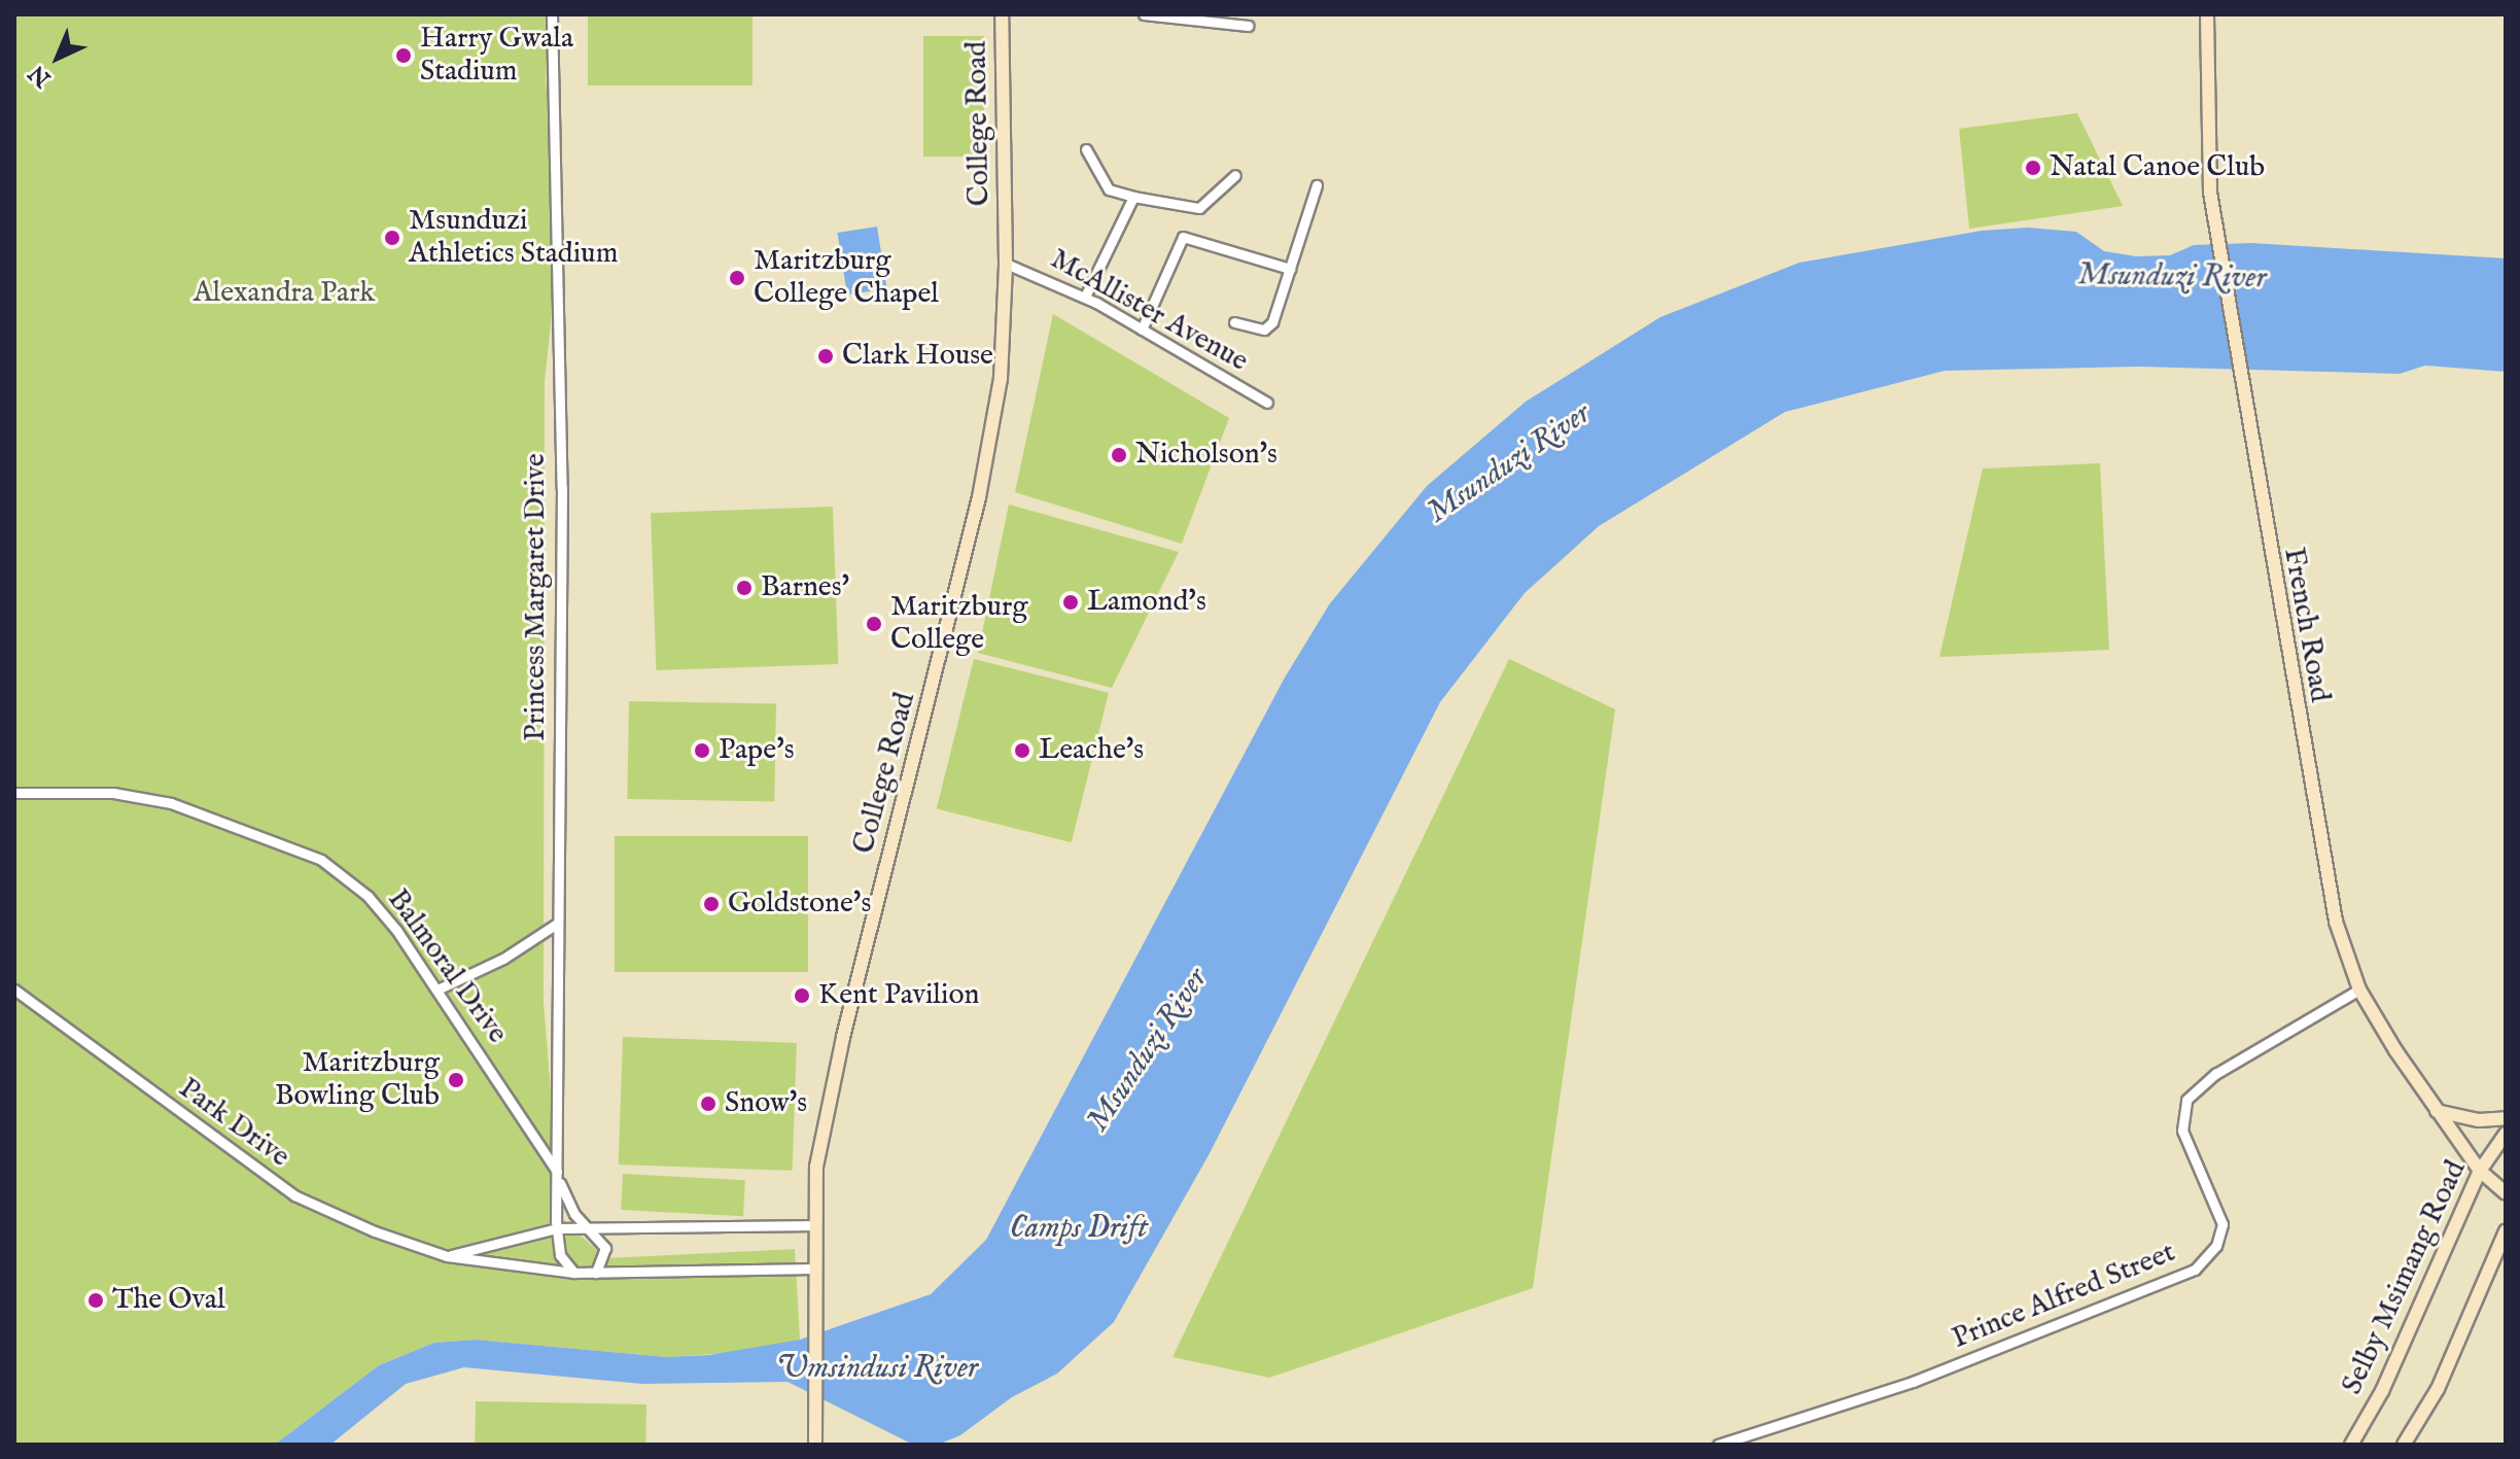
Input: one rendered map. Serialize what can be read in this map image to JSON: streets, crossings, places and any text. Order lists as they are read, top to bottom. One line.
{"streets":{"street":["College Road","McAllister Avenue","Princess Margaret Drive","French Road","Balmoral Drive","Park Drive","Selby Msimang Road","Prince Alfred Street"]},"crossings":[["College Road","McAllister Avenue"],["College Road","Park Drive"],["Princess Margaret Drive","Balmoral Drive"],["Princess Margaret Drive","Park Drive"],["French Road","Selby Msimang Road"],["French Road","Prince Alfred Street"]],"water":["Msunduzi River","Camps Drift","Umsindusi River"],"parks":["Alexandra Park"],"places":["Harry Gwala Stadium","Natal Canoe Club","Msunduzi Athletics Stadium","Maritzburg College Chapel","Clark House","Nicholson's","Barnes'","Lamond's","Maritzburg College","Pape's","Leache's","Goldstone's","Kent Pavilion","Maritzburg Bowling Club","Snow's","The Oval"],"north":"bottom left"}
